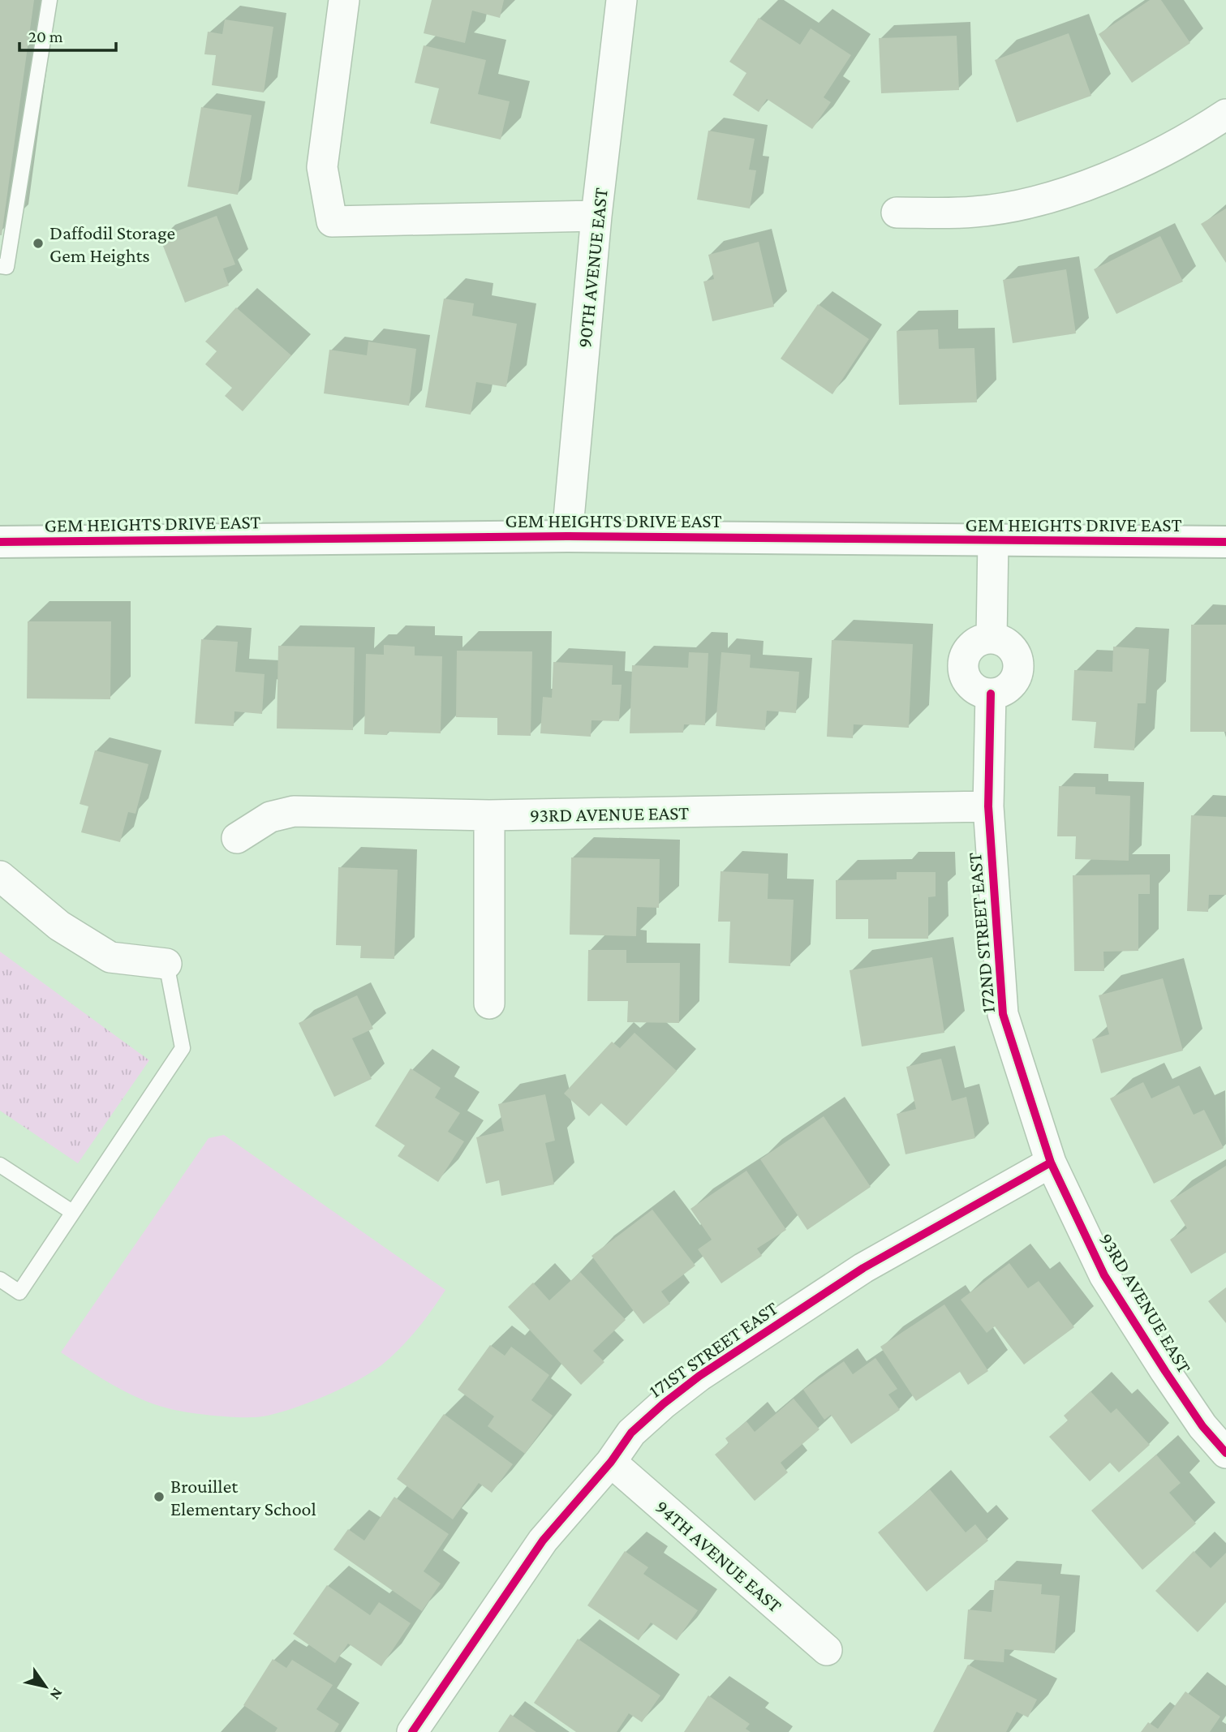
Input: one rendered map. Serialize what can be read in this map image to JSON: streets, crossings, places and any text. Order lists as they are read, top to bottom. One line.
{"streets":{"street":["90TH AVENUE EAST","GEM HEIGHTS DRIVE EAST","93RD AVENUE EAST","172ND STREET EAST","171ST STREET EAST","94TH AVENUE EAST"]},"crossings":[["90TH AVENUE EAST","GEM HEIGHTS DRIVE EAST"],["93RD AVENUE EAST","172ND STREET EAST"],["93RD AVENUE EAST","171ST STREET EAST"],["172ND STREET EAST","171ST STREET EAST"],["171ST STREET EAST","94TH AVENUE EAST"]],"places":["Daffodil Storage Gem Heights","Brouillet Elementary School"],"scale_bar":"20 m","north":"bottom right"}
